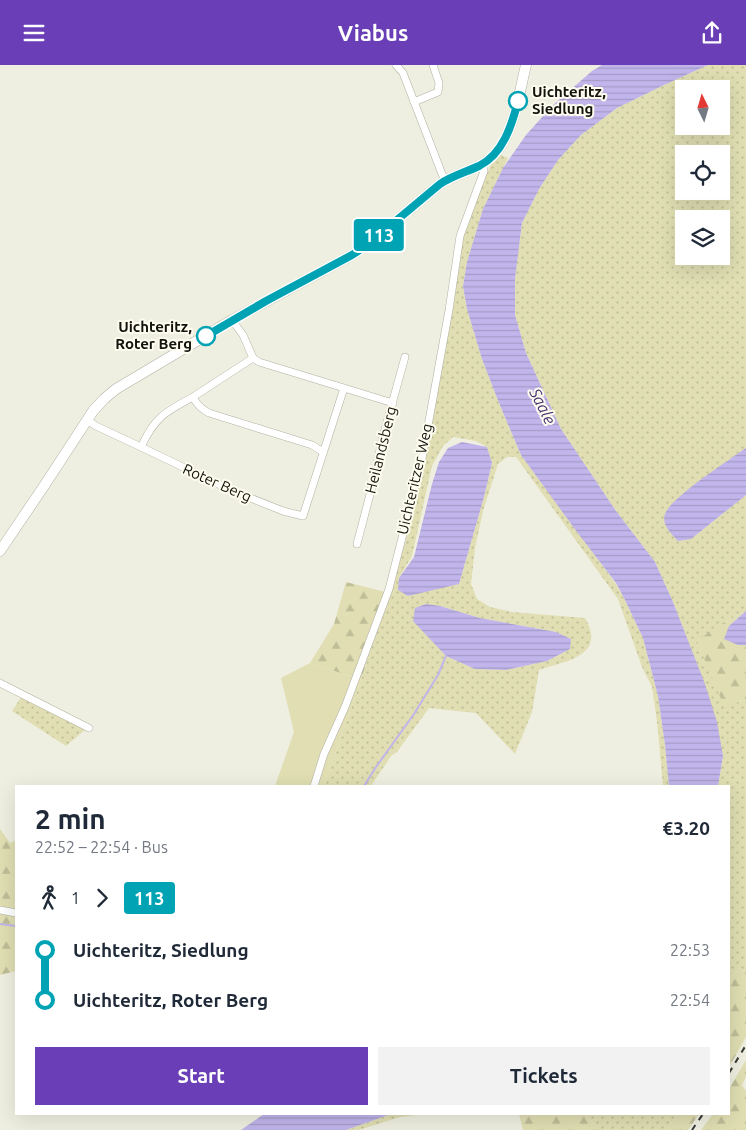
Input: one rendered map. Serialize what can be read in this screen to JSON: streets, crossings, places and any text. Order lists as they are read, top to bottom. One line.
{"streets":{"street":["Heilandsberg","Uichteritzer Weg","Roter Berg"]},"water":["Saale"],"places":["Uichteritz, Siedlung","Uichteritz, Roter Berg"],"lines":["bus line 113"],"north":"top","page":{"header":"Viabus","on_map":"113","heading":["2 min","22:52 – 22:54 · Bus","€3.20"],"legs":["1","113"],"list":[{"name":"Uichteritz, Siedlung","value":"22:53"},{"name":"Uichteritz, Roter Berg","value":"22:54"}],"buttons":["Start","Tickets"]}}
